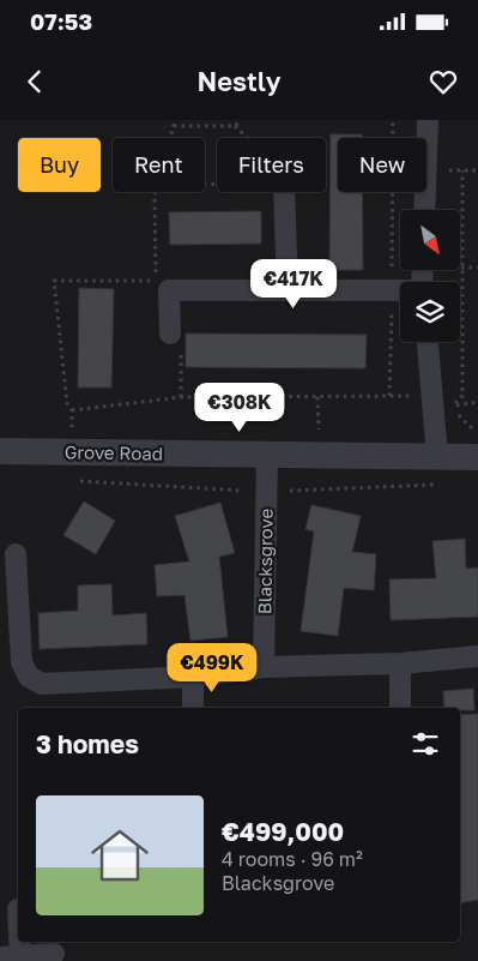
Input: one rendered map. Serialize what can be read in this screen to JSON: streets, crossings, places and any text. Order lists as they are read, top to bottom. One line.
{"streets":{"street":["Grove Road","Blacksgrove"]},"crossings":[["Grove Road","Blacksgrove"]],"north":"bottom right","page":{"status":"07:53","header":"Nestly","chip":["Buy","Rent","Filters","New"],"price":["€417K","€308K","€499K"],"heading":"3 homes","list":[{"name":"€499,000","note":"4 rooms · 96 m² · Blacksgrove"}]}}
